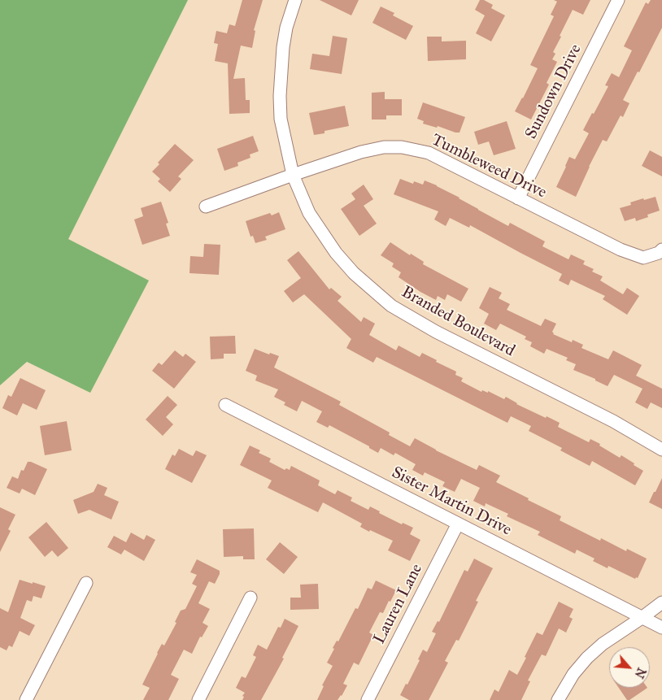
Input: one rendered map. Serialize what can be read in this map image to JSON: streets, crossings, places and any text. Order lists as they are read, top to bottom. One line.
{"streets":{"street":["Sundown Drive","Tumbleweed Drive","Branded Boulevard","Sister Martin Drive","Lauren Lane"]},"crossings":[["Sundown Drive","Tumbleweed Drive"],["Tumbleweed Drive","Branded Boulevard"],["Sister Martin Drive","Lauren Lane"]],"north":"bottom right"}
